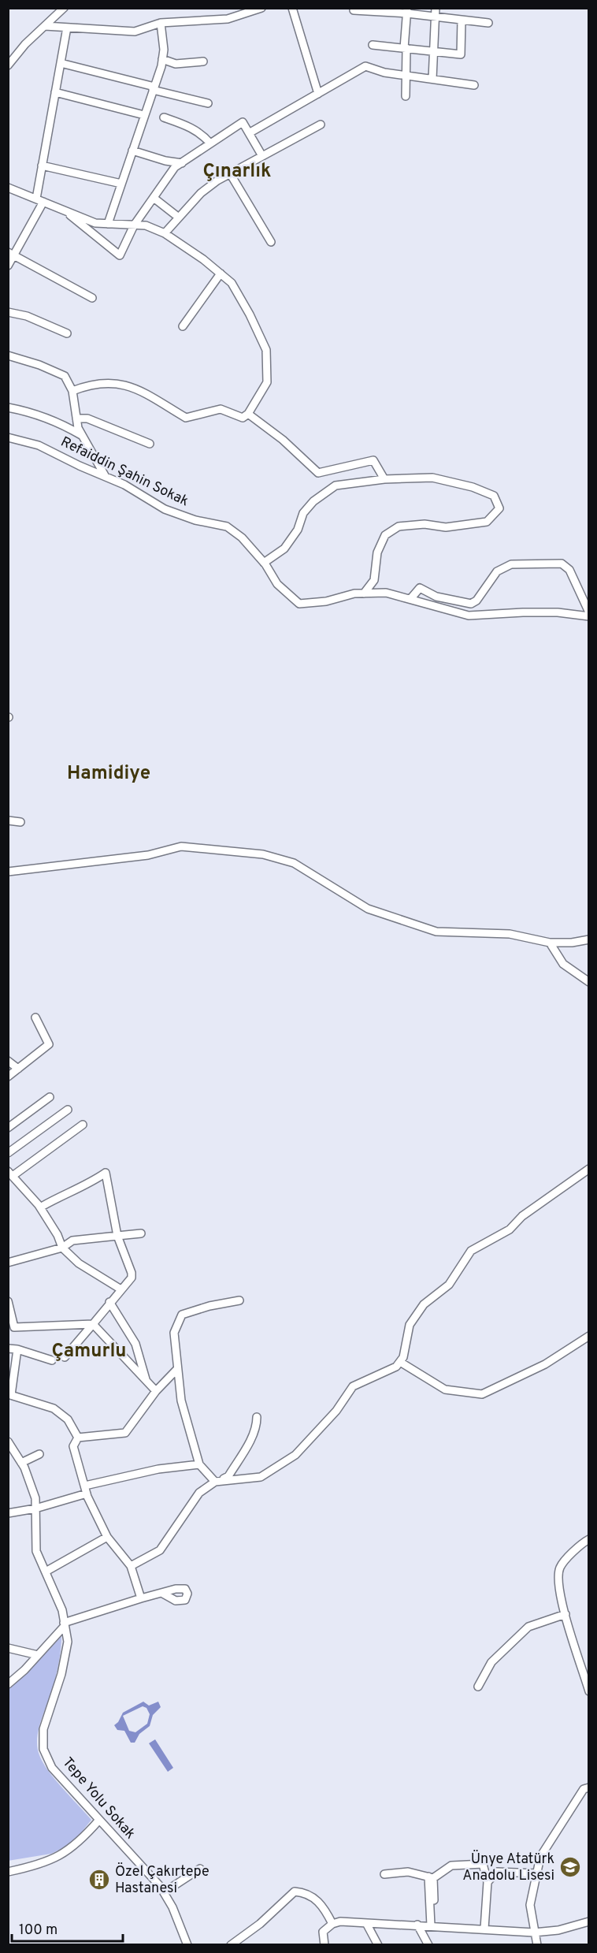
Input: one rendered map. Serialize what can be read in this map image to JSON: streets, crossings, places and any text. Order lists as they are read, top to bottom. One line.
{"streets":{"street":["Refaiddin Şahin Sokak","Tepe Yolu Sokak"]},"districts":["Çınarlık","Hamidiye","Çamurlu"],"places":{"school or university":["Ünye Atatürk Anadolu Lisesi"],"building":["Özel Çakırtepe Hastanesi"]},"scale_bar":"100 m"}
